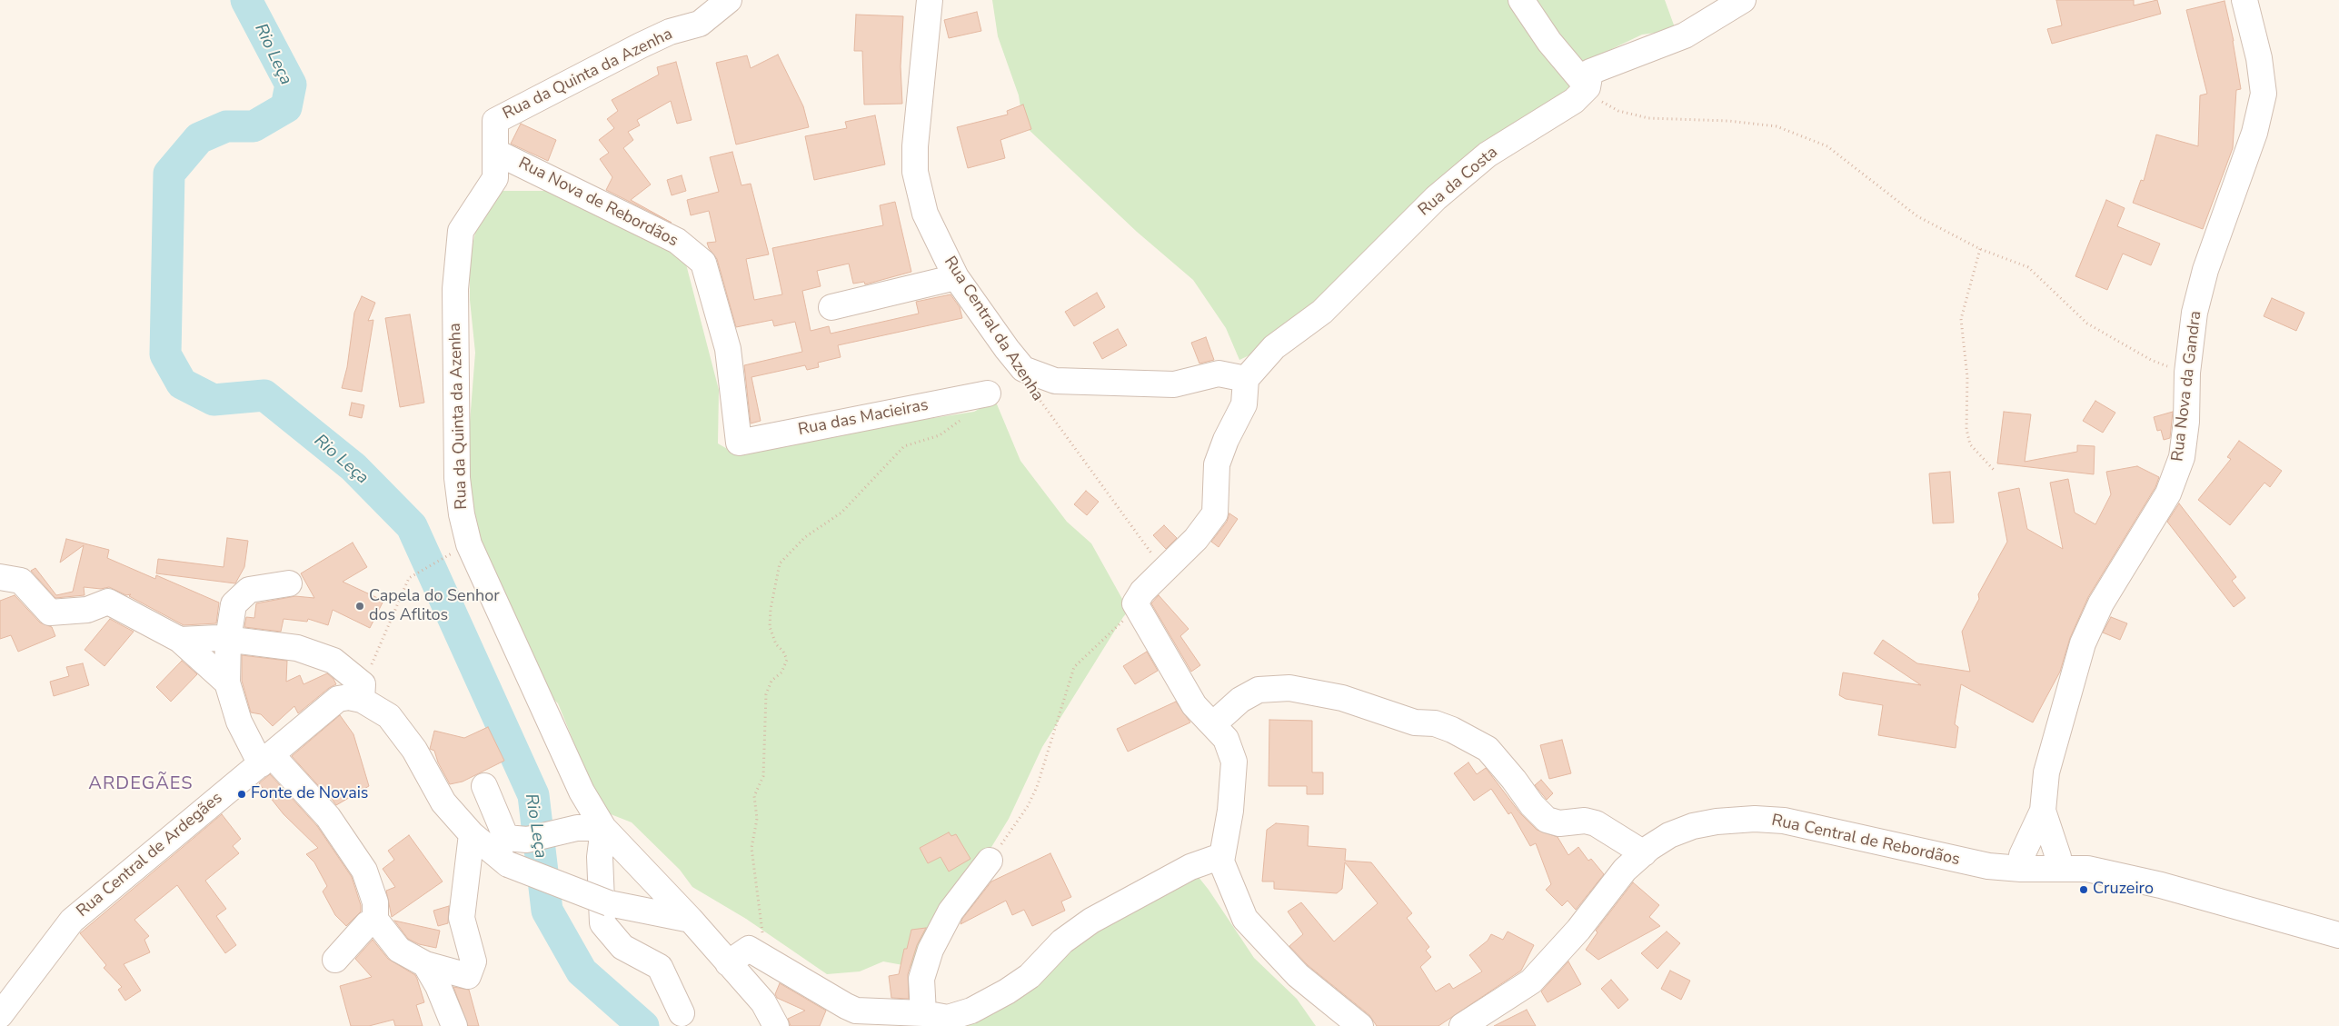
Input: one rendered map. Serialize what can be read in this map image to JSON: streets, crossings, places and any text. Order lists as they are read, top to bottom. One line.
{"streets":{"street":["Rua da Quinta da Azenha","Rua da Costa","Rua Nova de Rebordãos","Rua Central da Azenha","Rua Nova da Gandra","Rua das Macieiras","Rua Central de Rebordãos","Rua Central de Ardegães"]},"crossings":[["Rua da Quinta da Azenha","Rua Nova de Rebordãos"],["Rua da Quinta da Azenha","Rua Central de Ardegães"],["Rua Nova de Rebordãos","Rua das Macieiras"],["Rua Nova da Gandra","Rua Central de Rebordãos"]],"districts":["ARDEGÃES"],"water":["Rio Leça"],"places":["Capela do Senhor dos Aflitos","Fonte de Novais","Cruzeiro"]}
